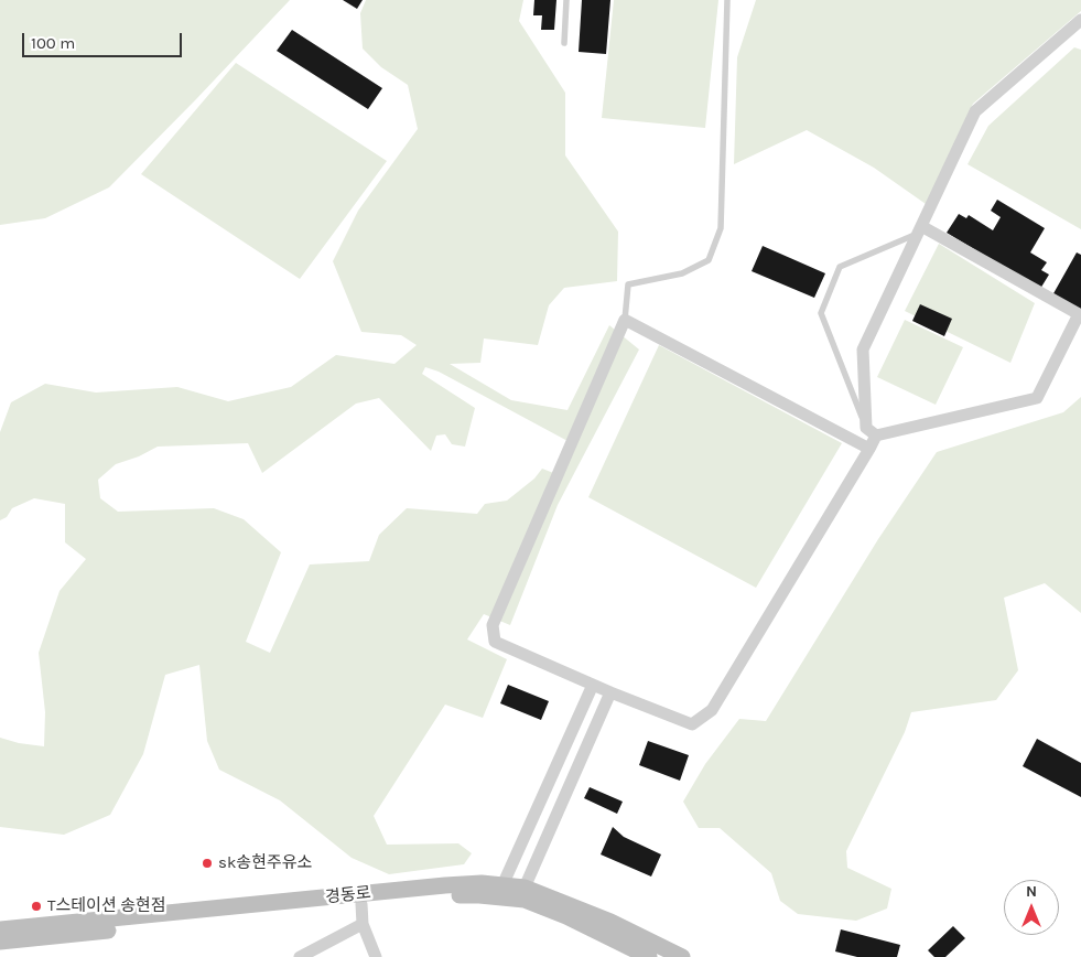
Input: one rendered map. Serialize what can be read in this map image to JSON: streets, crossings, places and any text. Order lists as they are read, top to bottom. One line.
{"streets":{"street":["경동로"]},"places":["sk송현주유소","T스테이션 송현점"],"scale_bar":"100 m","north":"top"}
